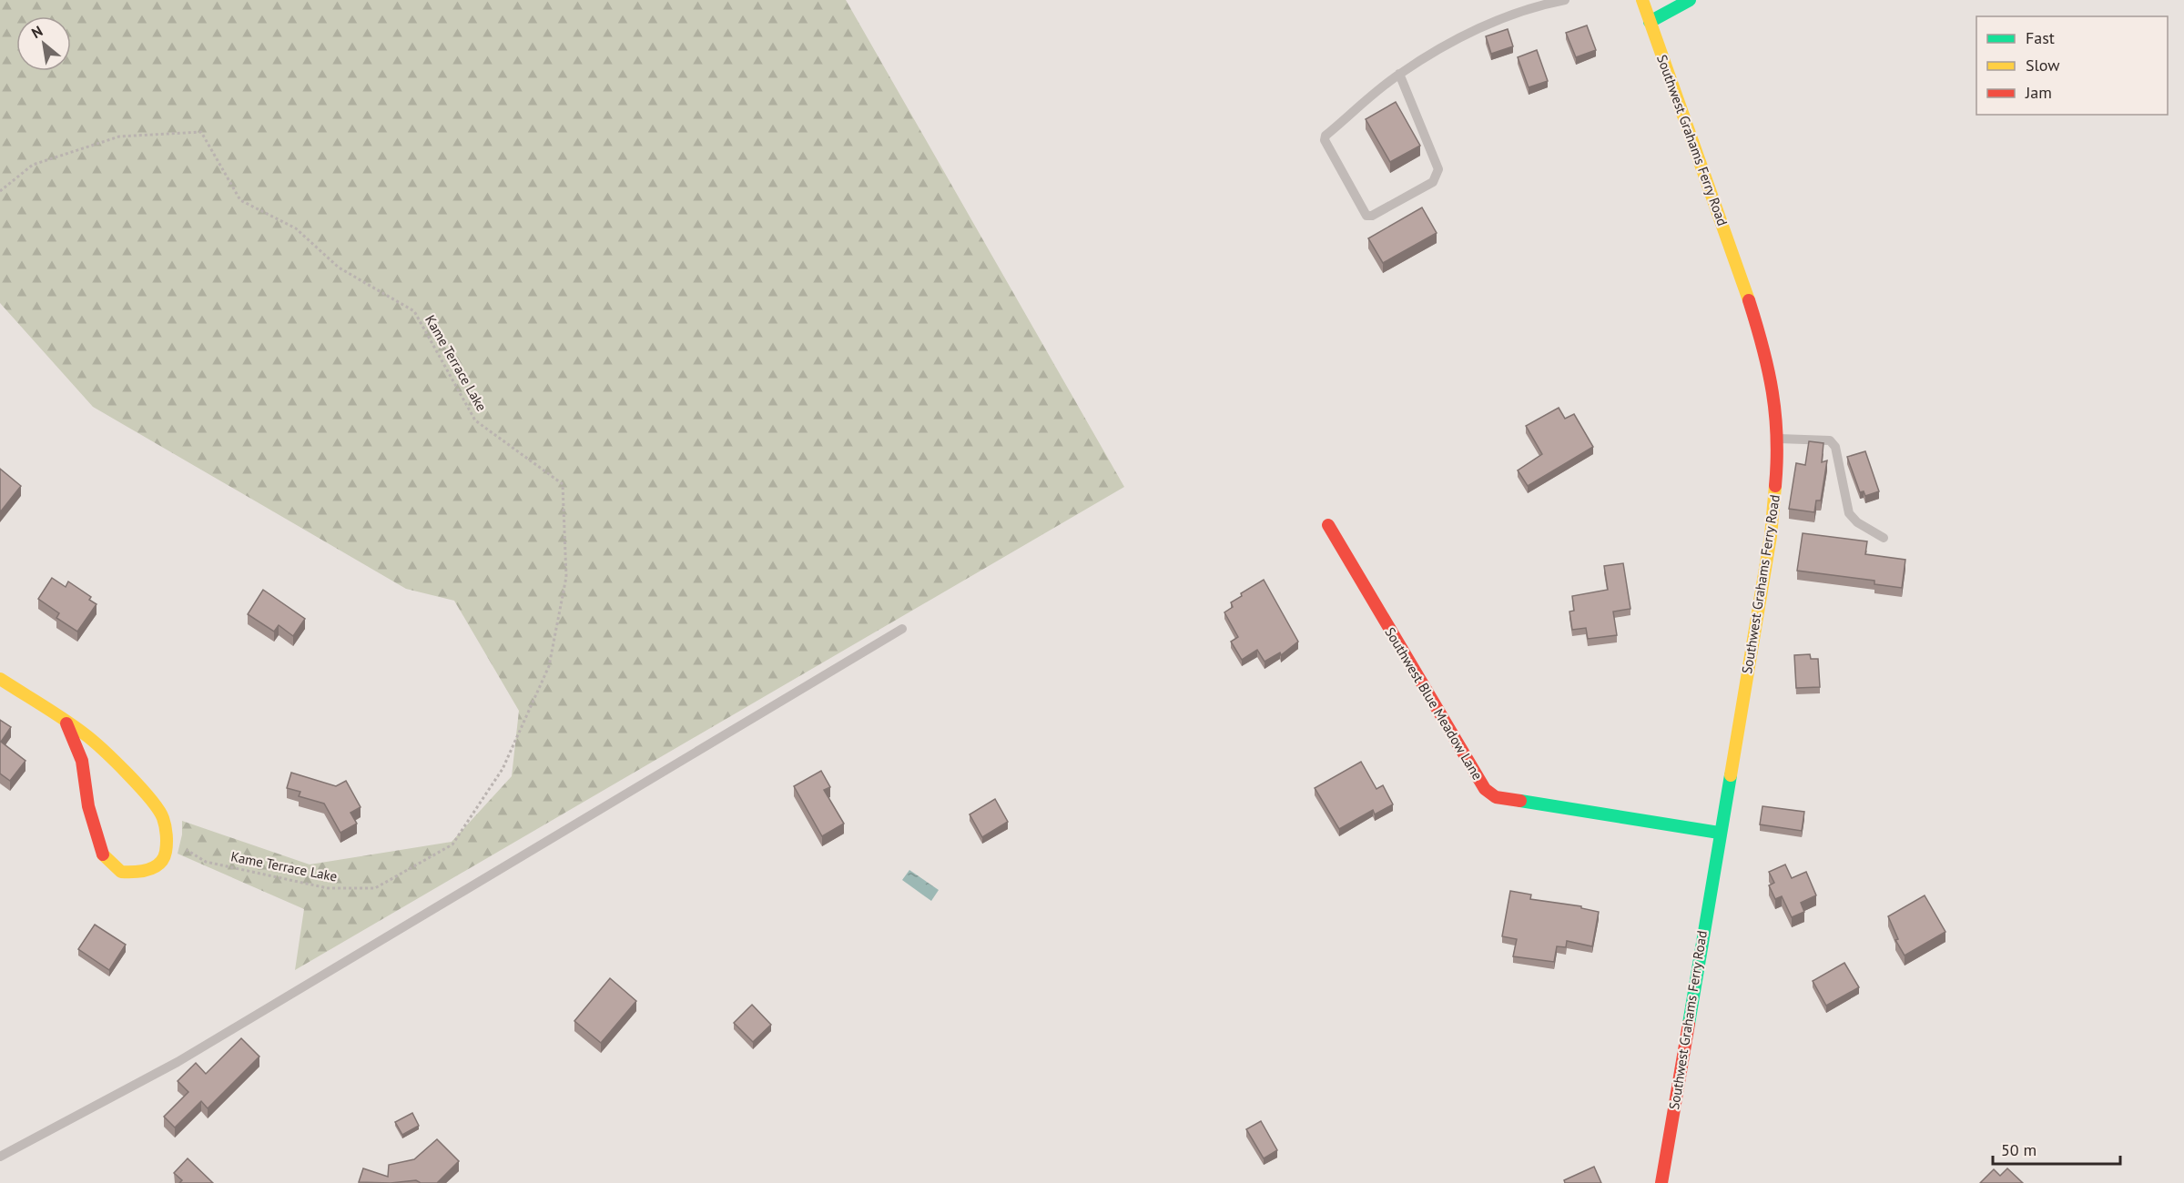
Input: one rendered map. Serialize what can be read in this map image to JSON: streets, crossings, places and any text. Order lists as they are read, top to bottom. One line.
{"streets":{"main road":["Southwest Grahams Ferry Road","Southwest Blue Meadow Lane"],"path":["Kame Terrace Lake"]},"crossings":[["Southwest Grahams Ferry Road","Southwest Blue Meadow Lane"]],"legend":["Fast","Slow","Jam"],"scale_bar":"50 m","north":"top left"}
